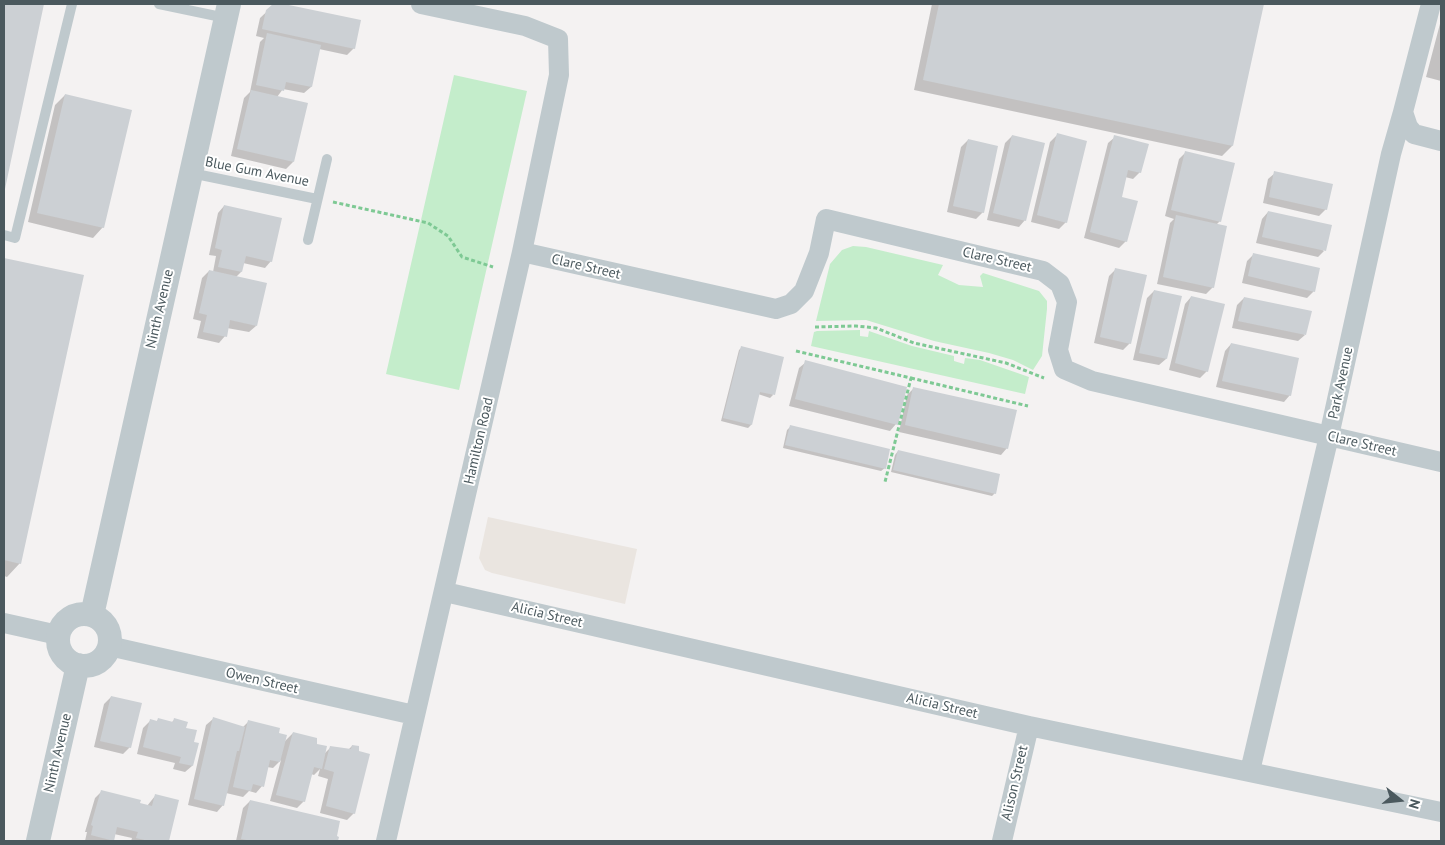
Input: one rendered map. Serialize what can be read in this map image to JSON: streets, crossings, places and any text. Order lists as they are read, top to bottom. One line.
{"streets":{"street":["Clare Street","Ninth Avenue","Park Avenue","Hamilton Road","Alicia Street","Owen Street","Alison Street"],"lane":["Blue Gum Avenue"]},"crossings":[["Blue Gum Avenue","Ninth Avenue"],["Clare Street","Park Avenue"],["Clare Street","Hamilton Road"],["Ninth Avenue","Owen Street"],["Park Avenue","Alicia Street"],["Hamilton Road","Alicia Street"],["Hamilton Road","Owen Street"],["Alicia Street","Alison Street"]],"north":"right"}
